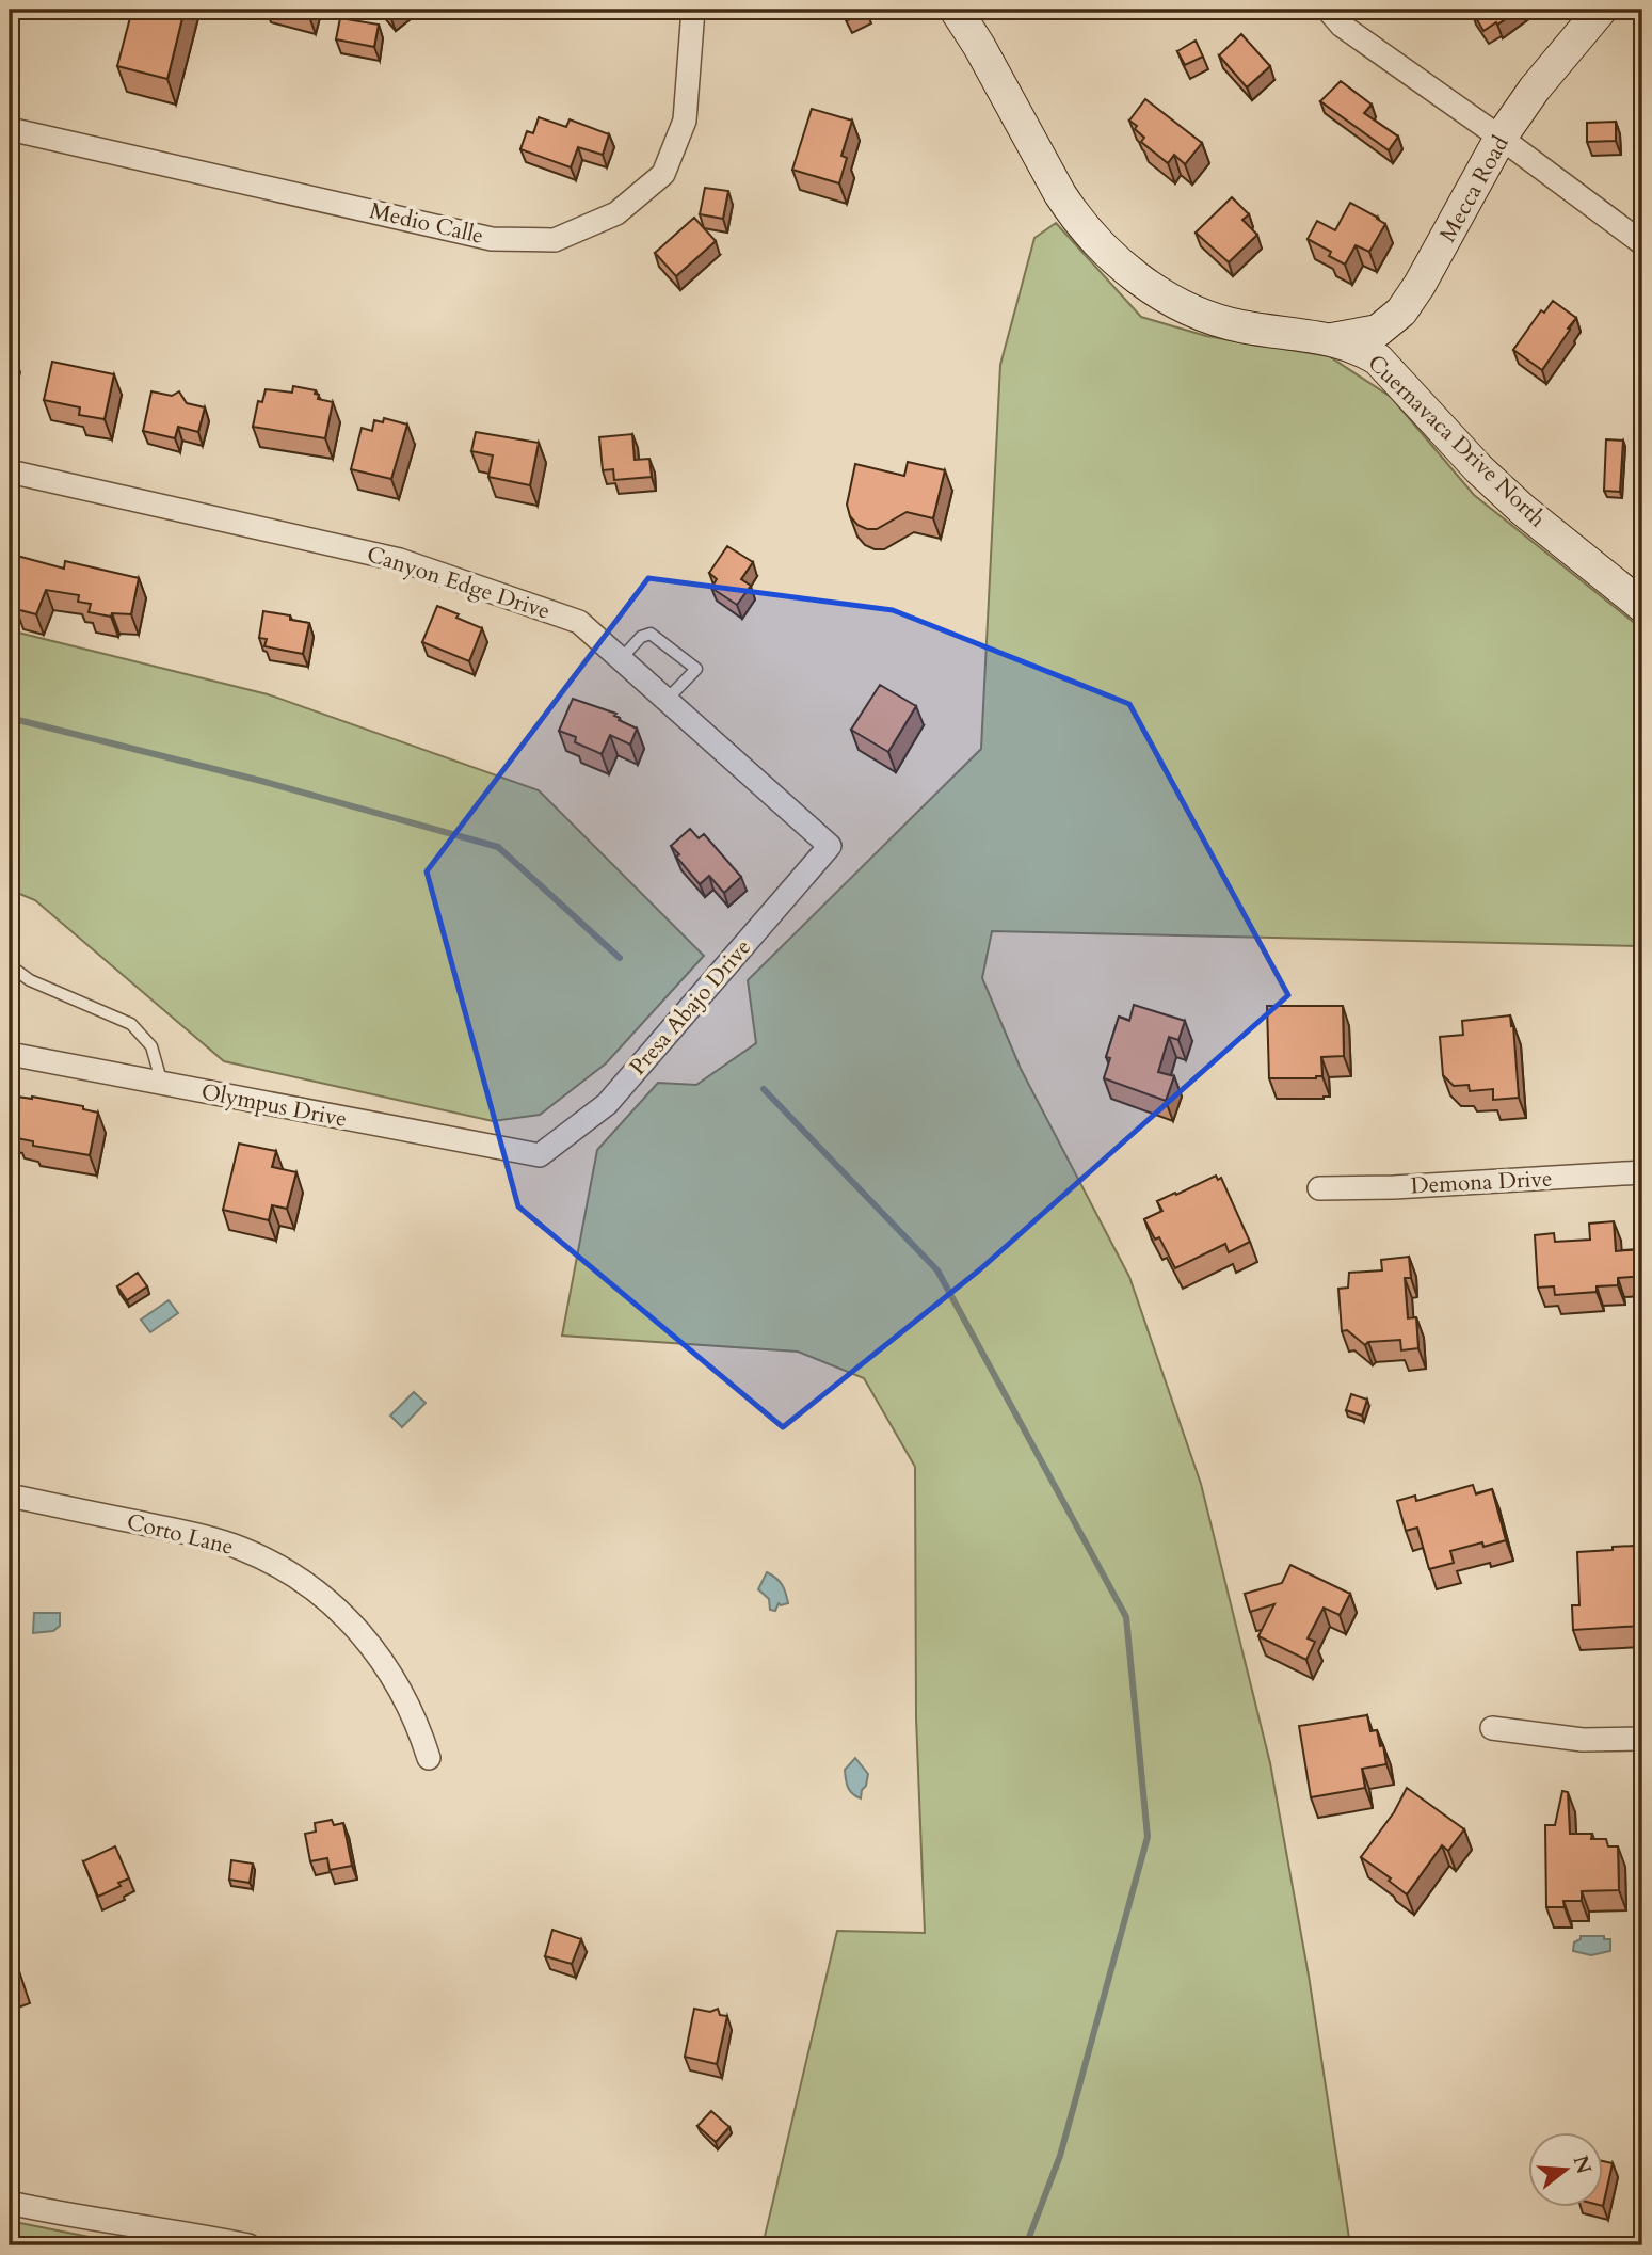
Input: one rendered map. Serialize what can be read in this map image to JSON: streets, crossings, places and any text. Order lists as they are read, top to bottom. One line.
{"streets":{"street":["Mecca Road","Medio Calle","Cuernavaca Drive North","Canyon Edge Drive","Presa Abajo Drive","Olympus Drive","Demona Drive","Corto Lane"]},"crossings":[["Mecca Road","Cuernavaca Drive North"],["Canyon Edge Drive","Presa Abajo Drive"],["Presa Abajo Drive","Olympus Drive"]],"north":"right"}
